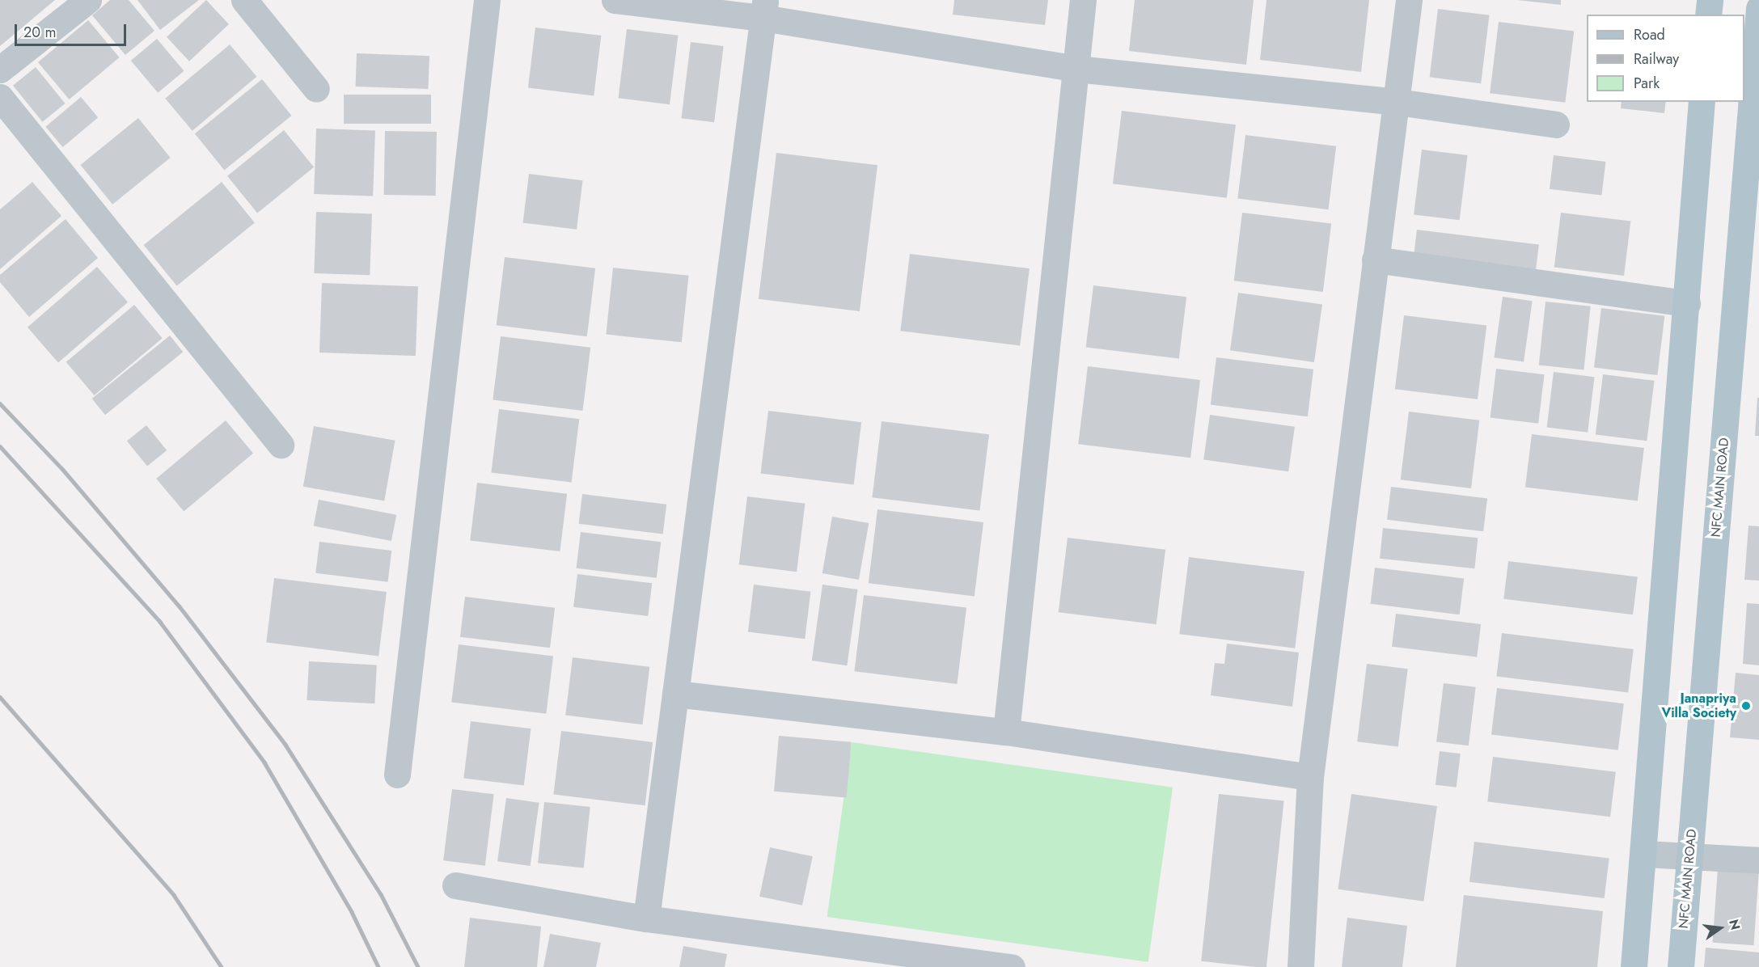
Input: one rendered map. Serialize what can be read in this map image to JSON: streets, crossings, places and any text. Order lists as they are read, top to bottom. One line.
{"streets":{"main road":["NFC MAIN ROAD"]},"places":["Janapriya Villa Society"],"legend":["Road","Railway","Park"],"scale_bar":"20 m","north":"right"}
